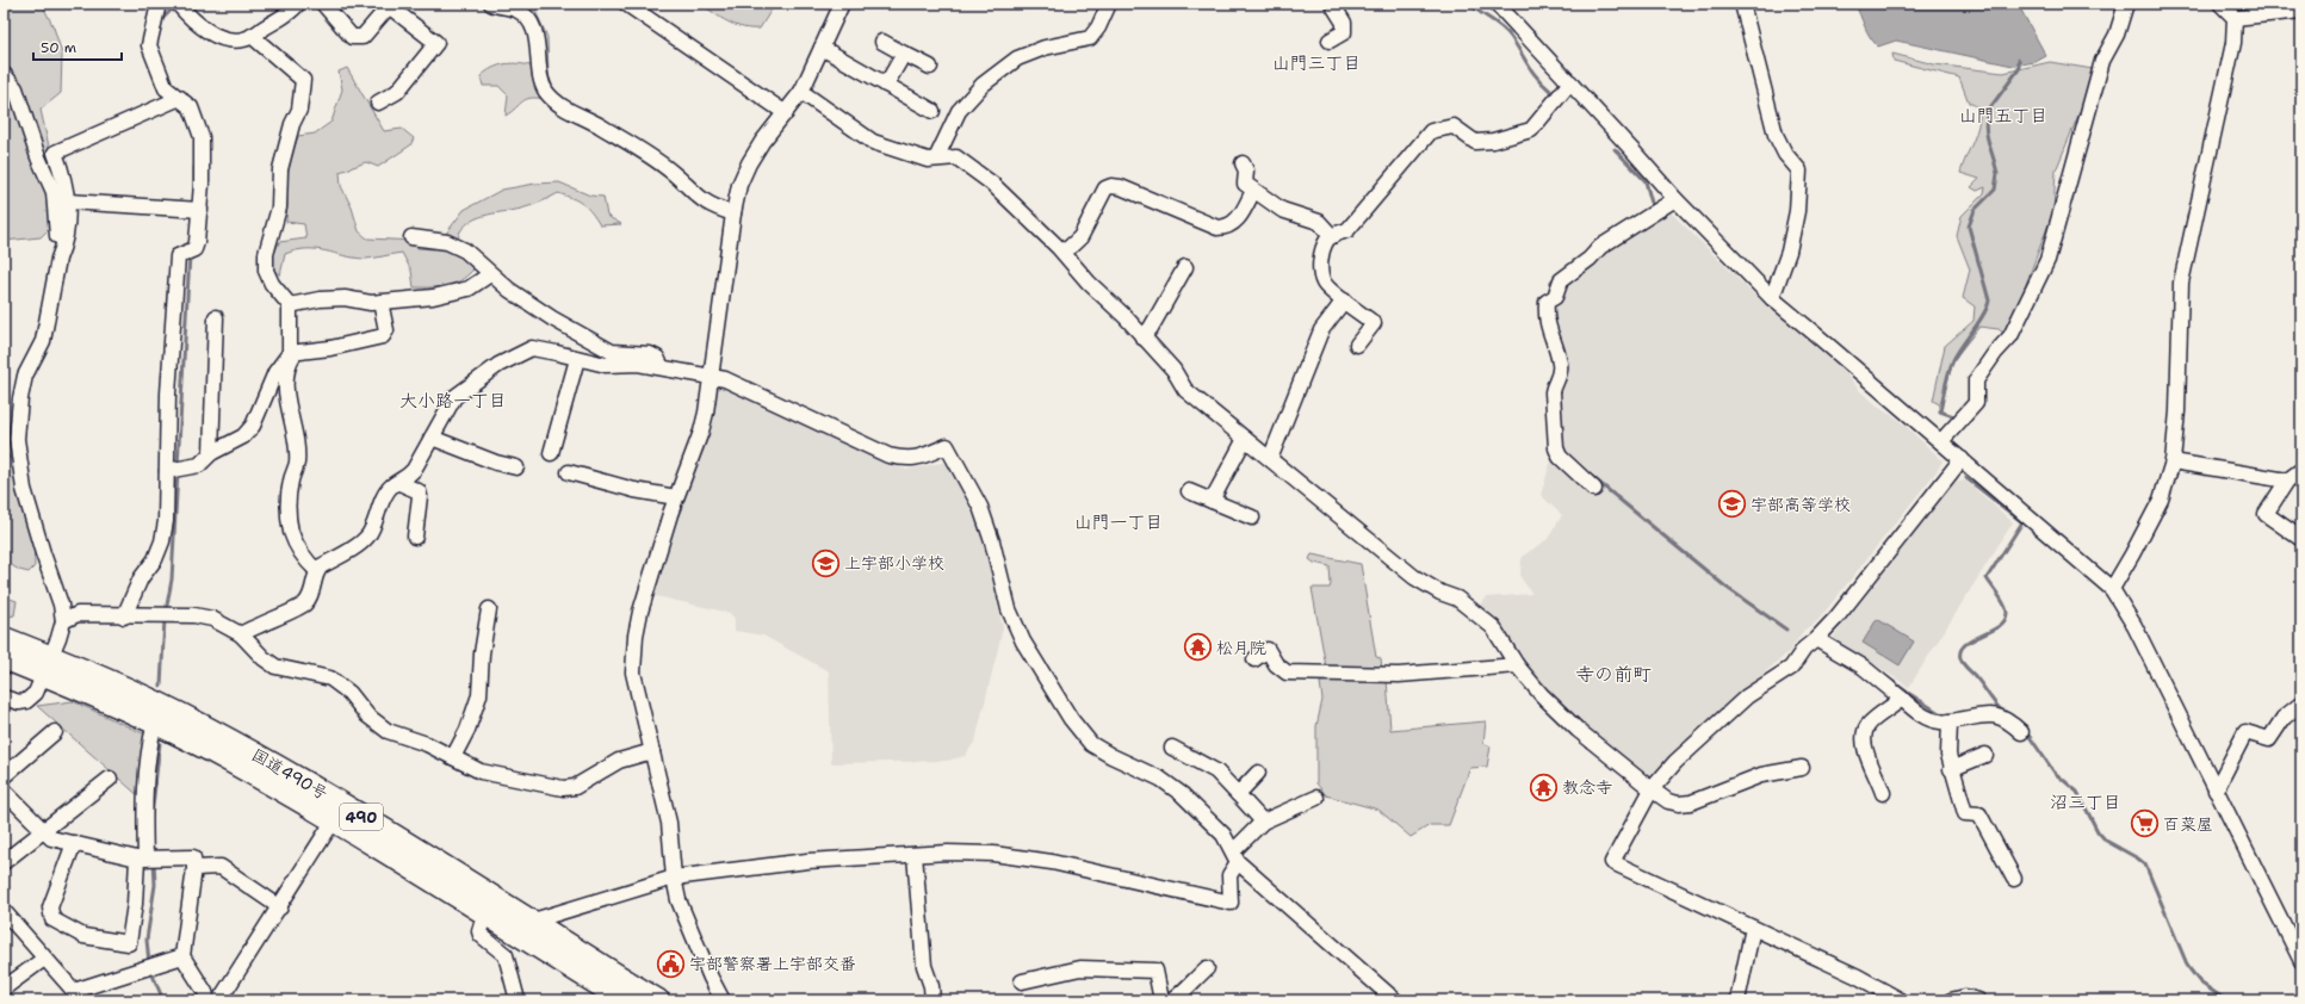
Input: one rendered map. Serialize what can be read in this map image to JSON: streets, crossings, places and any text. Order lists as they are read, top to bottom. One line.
{"streets":{"highway":["国道490号","490"]},"districts":["山門三丁目","山門五丁目","大小路一丁目","山門一丁目","寺の前町","沼三丁目"],"places":{"school or university":["宇部高等学校","上宇部小学校"],"temple":["松月院","教念寺"],"supermarket":["百菜屋"],"public building":["宇部警察署上宇部交番"]},"scale_bar":"50 m"}
